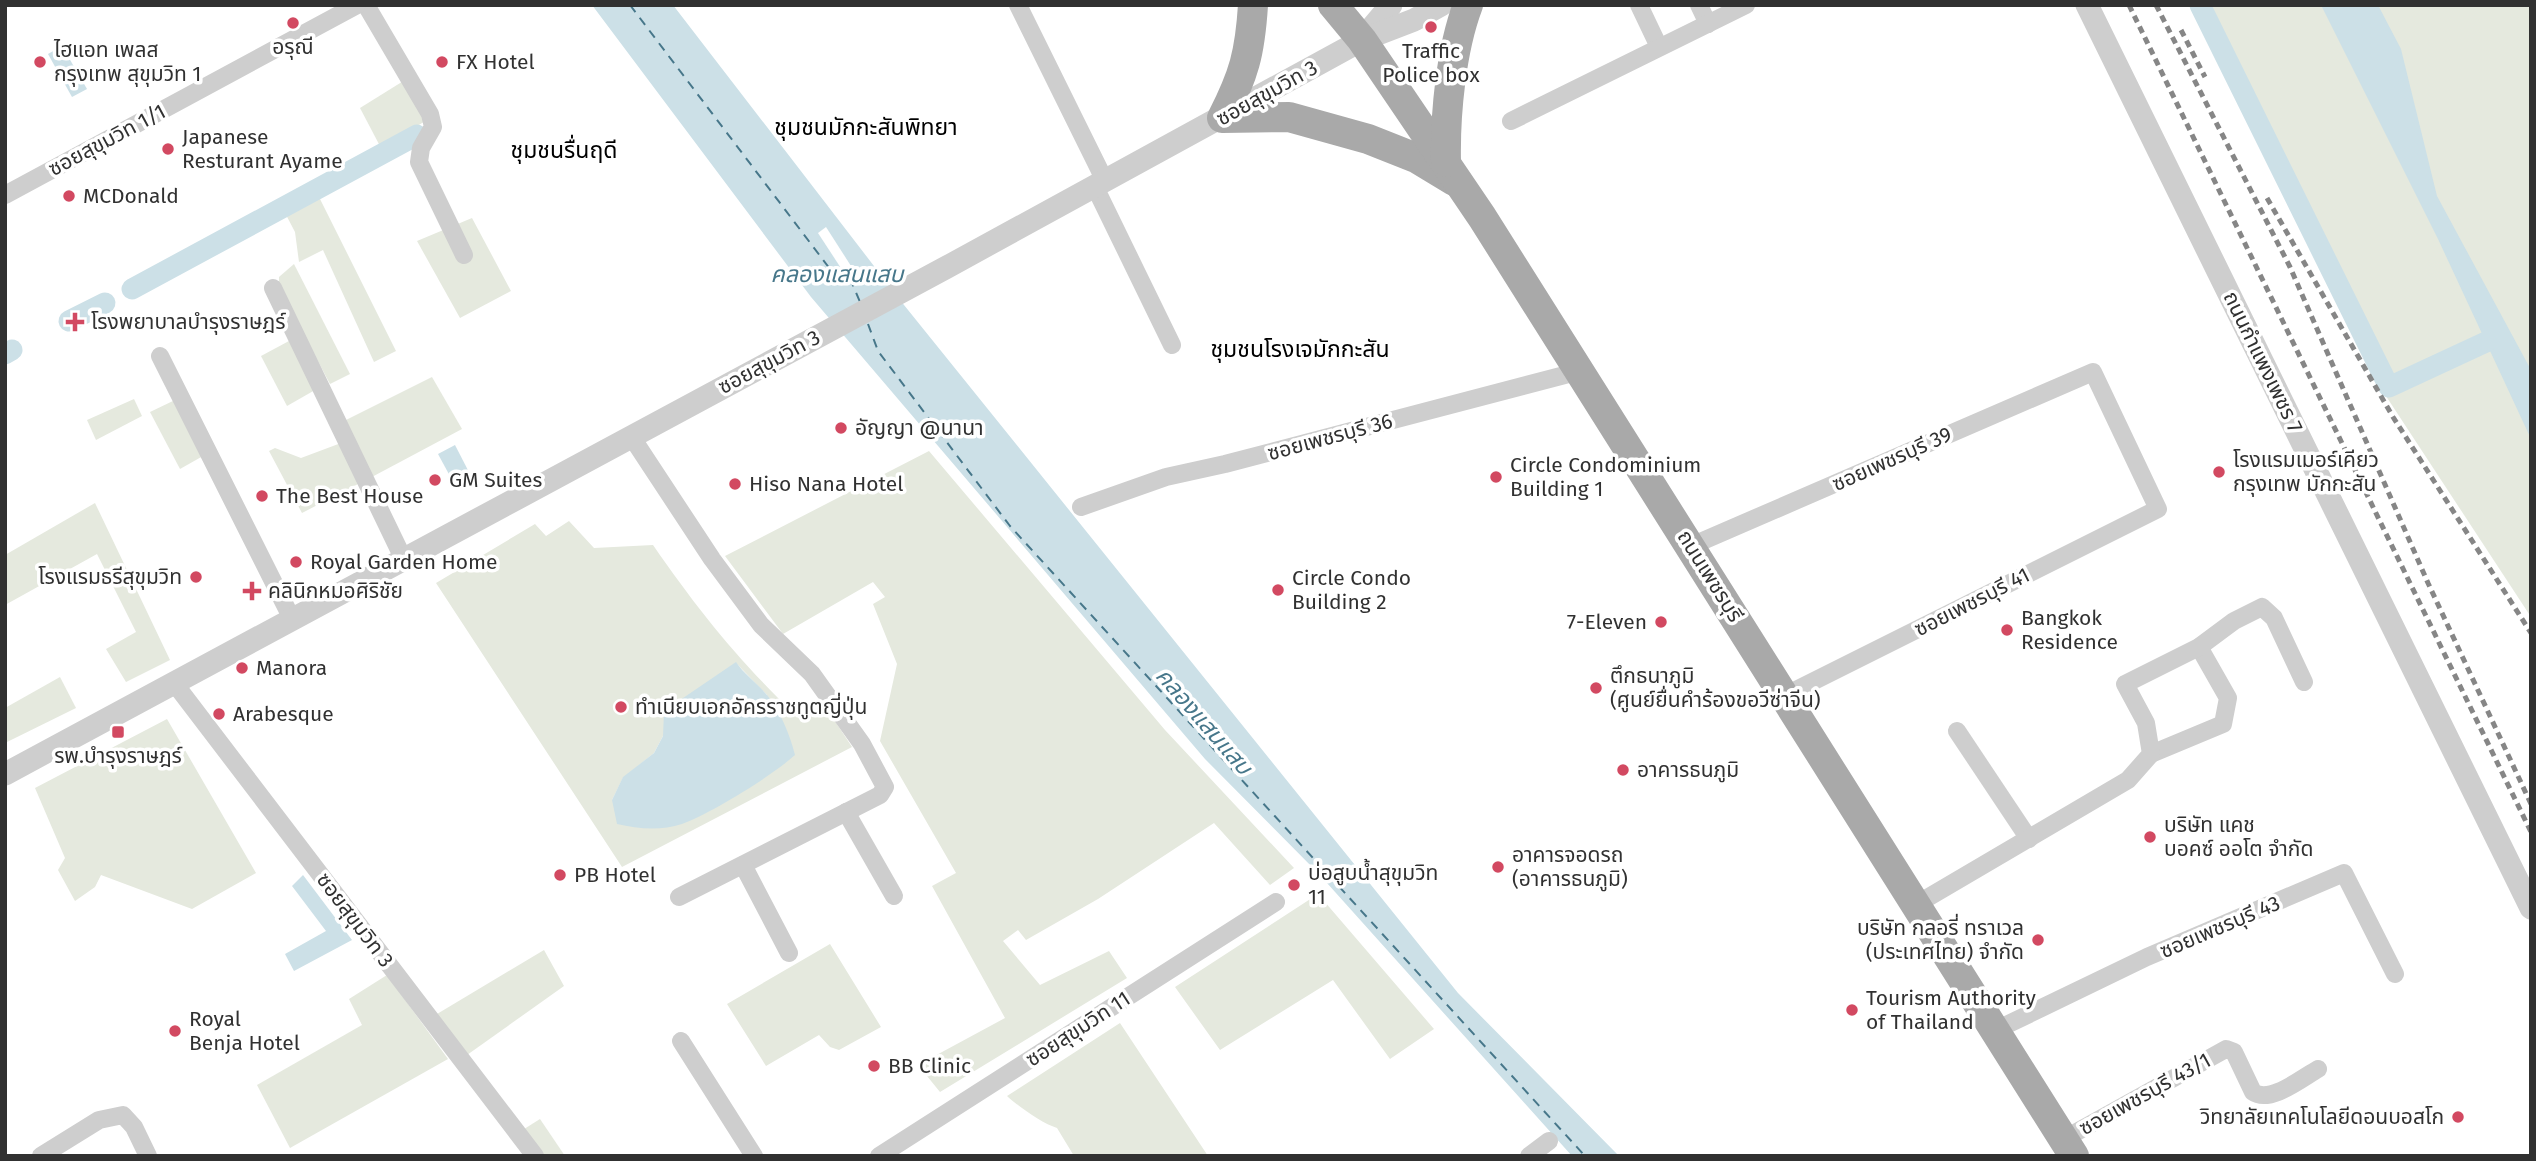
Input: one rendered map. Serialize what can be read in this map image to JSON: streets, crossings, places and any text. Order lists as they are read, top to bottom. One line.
{"streets":{"main road":["ถนนเพชรบุรี"],"street":["ซอยสุขุมวิท 3","ซอยสุขุมวิท 1/1","ถนนกำแพงเพชร 7","ซอยเพชรบุรี 36","ซอยเพชรบุรี 39","ซอยเพชรบุรี 41","ซอยเพชรบุรี 43","ซอยสุขุมวิท 11","ซอยเพชรบุรี 43/1"]},"crossings":[["ซอยสุขุมวิท 3","ถนนเพชรบุรี"],["ซอยเพชรบุรี 36","ถนนเพชรบุรี"],["ซอยเพชรบุรี 39","ถนนเพชรบุรี"],["ซอยเพชรบุรี 39","ซอยเพชรบุรี 41"],["ถนนเพชรบุรี","ซอยเพชรบุรี 41"],["ถนนเพชรบุรี","ซอยเพชรบุรี 43"],["ถนนเพชรบุรี","ซอยเพชรบุรี 43/1"]],"districts":["ชุมชนมักกะสันพิทยา","ชุมชนรื่นฤดี","ชุมชนโรงเจมักกะสัน"],"water":["คลองแสนแสบ"],"places":{"other":["อรุณี","Traffic Police box","ไฮแอท เพลส กรุงเทพ สุขุมวิท 1","FX Hotel","Japanese Resturant Ayame","MCDonald","อัญญา @นานา","โรงแรมเมอร์เคียว กรุงเทพ มักกะสัน","Circle Condominium Building 1","GM Suites","Hiso Nana Hotel","The Best House","Royal Garden Home","โรงแรมธรีสุขุมวิท","Circle Condo Building 2","7-Eleven","Bangkok Residence","Manora","ตึกธนาภูมิ (ศูนย์ยื่นคำร้องขอวีซ่าจีน)","ทำเนียบเอกอัครราชทูตญี่ปุ่น","Arabesque","อาคารธนภูมิ","บริษัท แคช บอคซ์ ออโต จำกัด","อาคารจอดรถ (อาคารธนภูมิ)","PB Hotel","บ่อสูบน้ำสุขุมวิท 11","บริษัท กลอรี่ ทราเวล (ประเทศไทย) จำกัด","Tourism Authority of Thailand","Royal Benja Hotel","BB Clinic","วิทยาลัยเทคโนโลยีดอนบอสโก"],"health":["โรงพยาบาลบำรุงราษฎร์","คลินิกหมอศิริชัย"],"transit":["รพ.บำรุงราษฎร์"]}}
